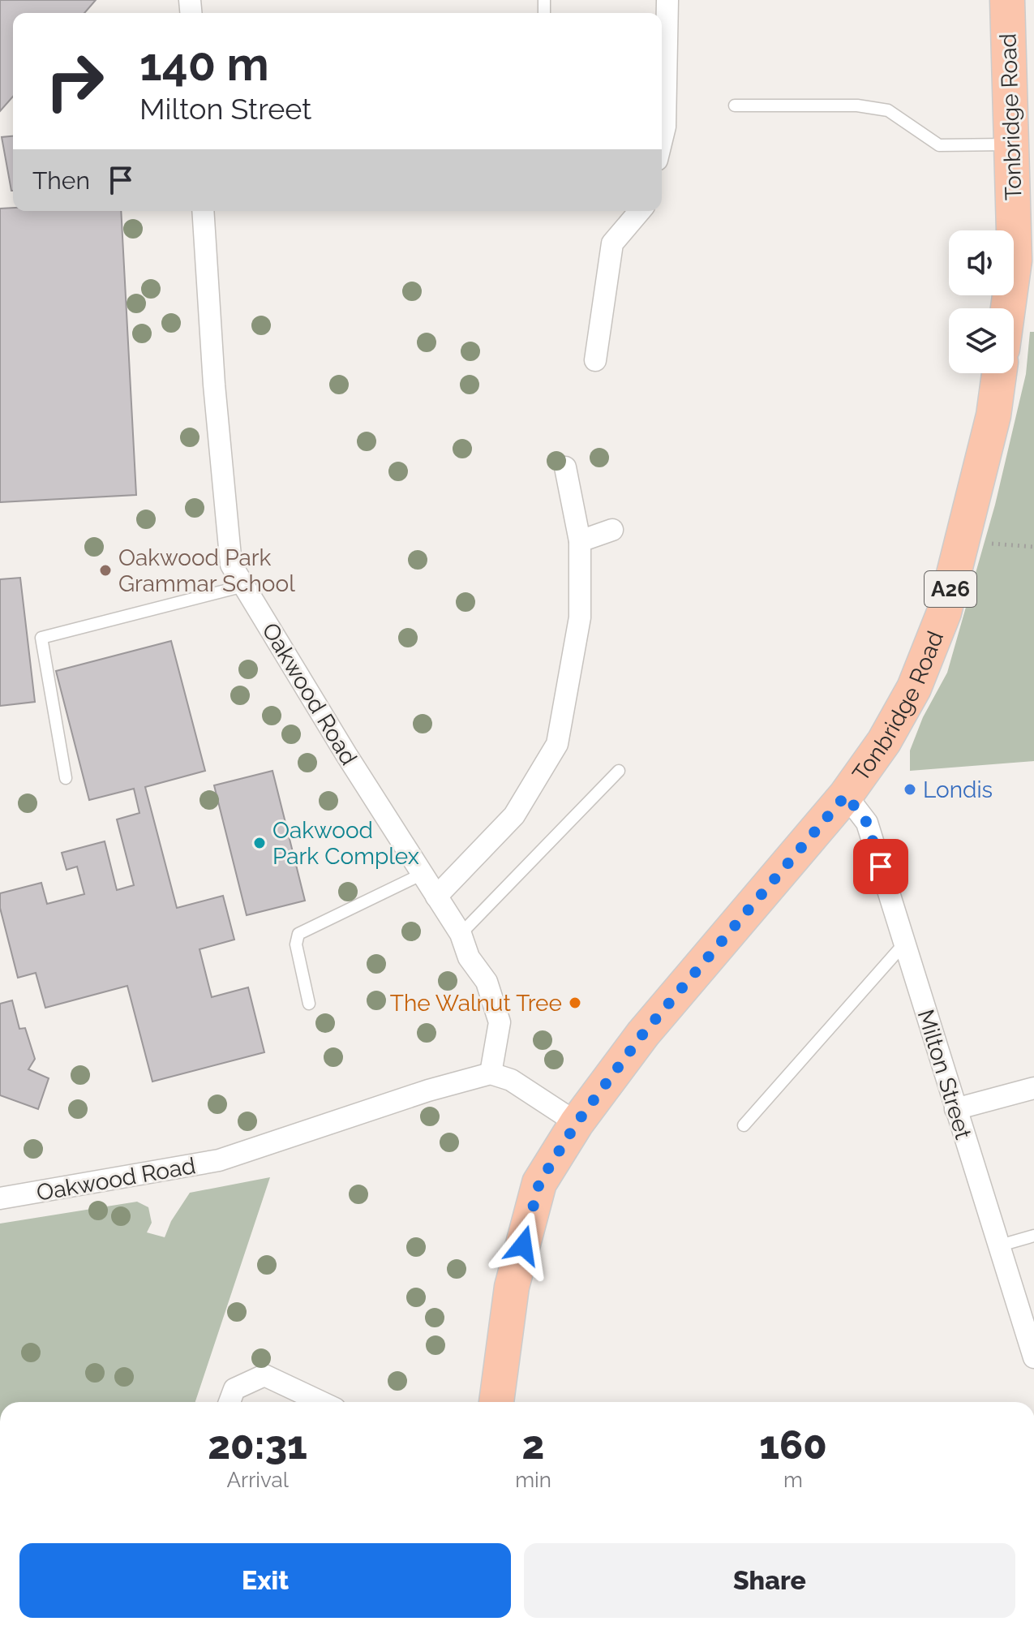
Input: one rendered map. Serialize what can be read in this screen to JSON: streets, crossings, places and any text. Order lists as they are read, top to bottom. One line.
{"streets":{"main road":["Tonbridge Road","A26"],"street":["Oakwood Road","Milton Street"]},"crossings":[["Tonbridge Road","Milton Street"]],"places":["Oakwood Park Grammar School","Londis","Oakwood Park Complex","The Walnut Tree"],"page":{"turn":["140 m","Milton Street"],"then":"Then","eta":["20:31","Arrival","2","min","160","m"],"buttons":["Exit","Share"]}}
